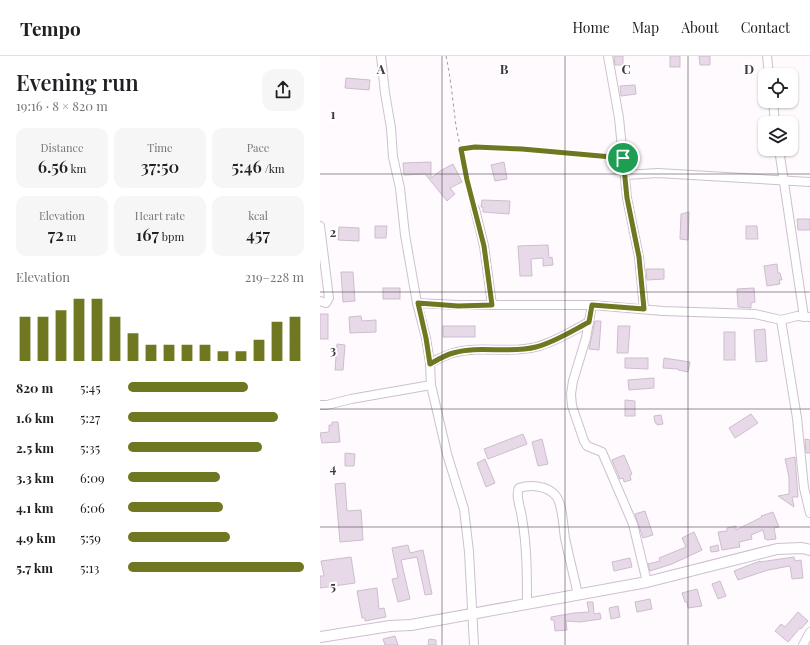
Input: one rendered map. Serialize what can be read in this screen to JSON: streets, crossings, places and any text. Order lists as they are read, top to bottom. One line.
{"page":{"header":"Tempo","nav":["Home","Map","About","Contact"],"heading":["Evening run","19:16 · 8 × 820 m"],"stats":[["Distance","6.56 km"],["Time","37:50"],["Pace","5:46 /km"],["Elevation","72 m"],["Heart rate","167 bpm"],["kcal","457"]],"chart":["Elevation","219–228 m"],"list":[{"name":"820 m","note":"5:45"},{"name":"1.6 km","note":"5:27"},{"name":"2.5 km","note":"5:35"},{"name":"3.3 km","note":"6:09"},{"name":"4.1 km","note":"6:06"},{"name":"4.9 km","note":"5:59"},{"name":"5.7 km","note":"5:13"}]},"grid":{"columns":["A","B","C","D"],"rows":["1","2","3","4","5"]}}
